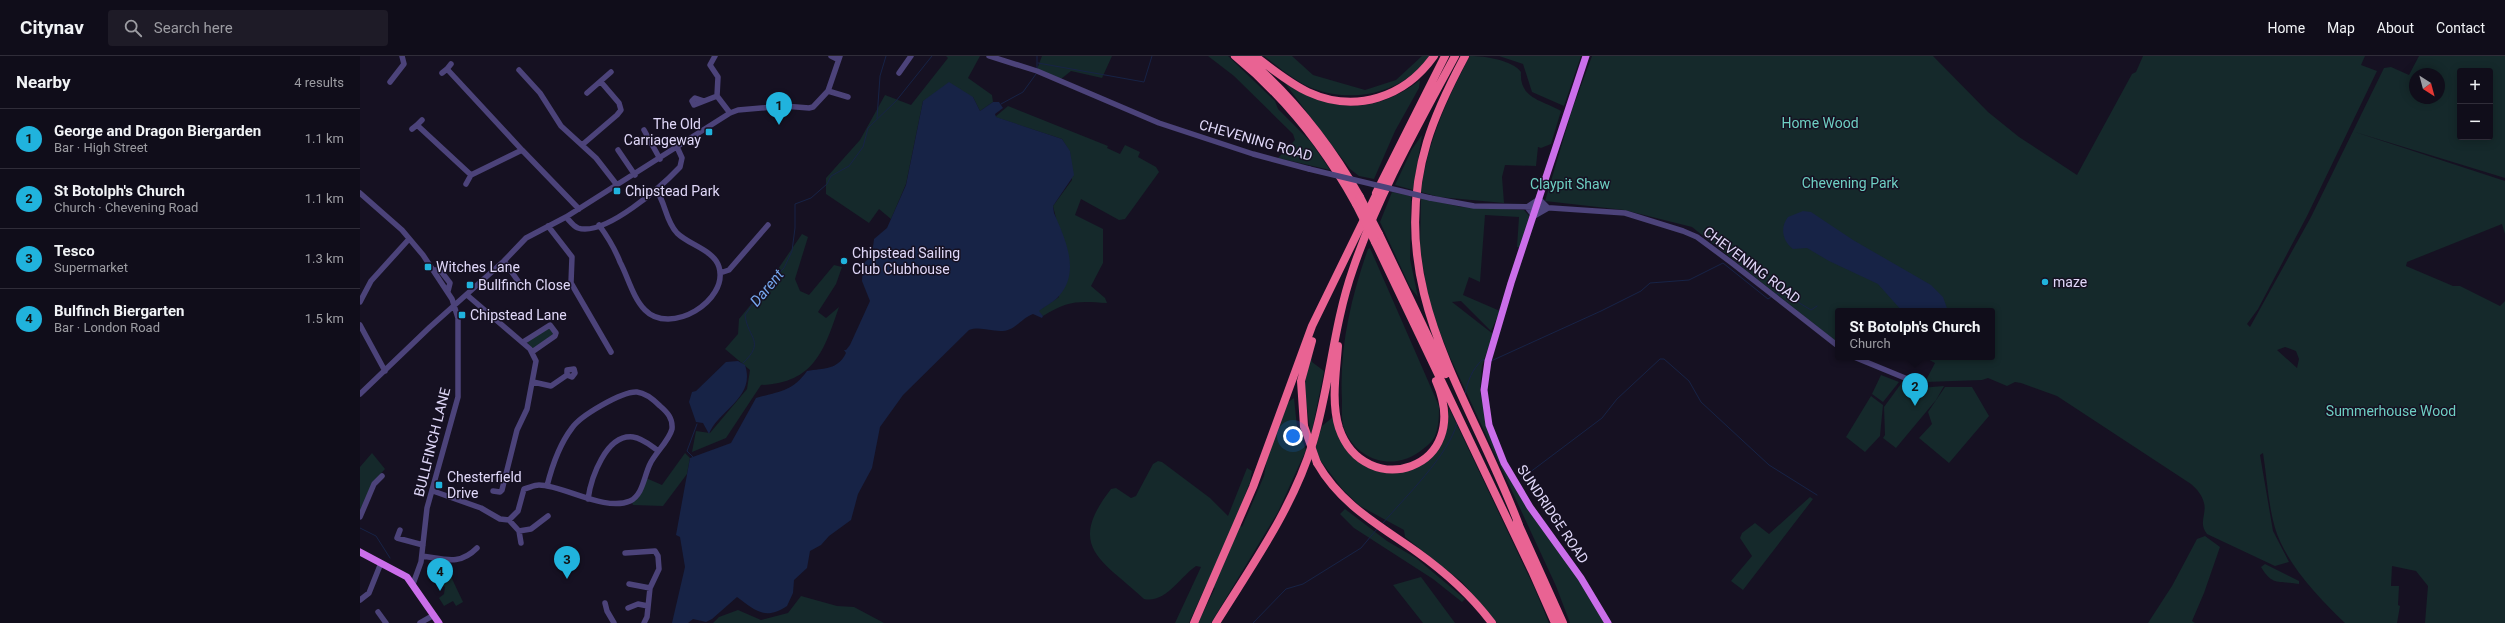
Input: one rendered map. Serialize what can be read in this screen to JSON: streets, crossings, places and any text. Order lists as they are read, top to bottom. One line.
{"streets":{"main road":["SUNDRIDGE ROAD"],"street":["CHEVENING ROAD","BULLFINCH LANE"]},"crossings":[["CHEVENING ROAD","SUNDRIDGE ROAD"]],"water":["Darent"],"parks":["Home Wood","Chevening Park","Claypit Shaw","Summerhouse Wood"],"places":{"transit":["The Old Carriageway","Chipstead Park","Witches Lane","Bullfinch Close","Chipstead Lane","Chesterfield Drive"],"other":["Chipstead Sailing Club Clubhouse","maze"]},"north":"bottom right","page":{"header":"Citynav","search":"Search here","nav":["Home","Map","About","Contact"],"heading":["Nearby","4 results"],"map_buttons":["+","−"],"pins":["1","2","3","4"],"list":[{"mark":"1","name":"George and Dragon Biergarden","note":"Bar · High Street","value":"1.1 km"},{"mark":"2","name":"St Botolph's Church","note":"Church · Chevening Road","value":"1.1 km"},{"mark":"3","name":"Tesco","note":"Supermarket","value":"1.3 km"},{"mark":"4","name":"Bulfinch Biergarten","note":"Bar · London Road","value":"1.5 km"}],"popup":["St Botolph's Church","Church"]}}
